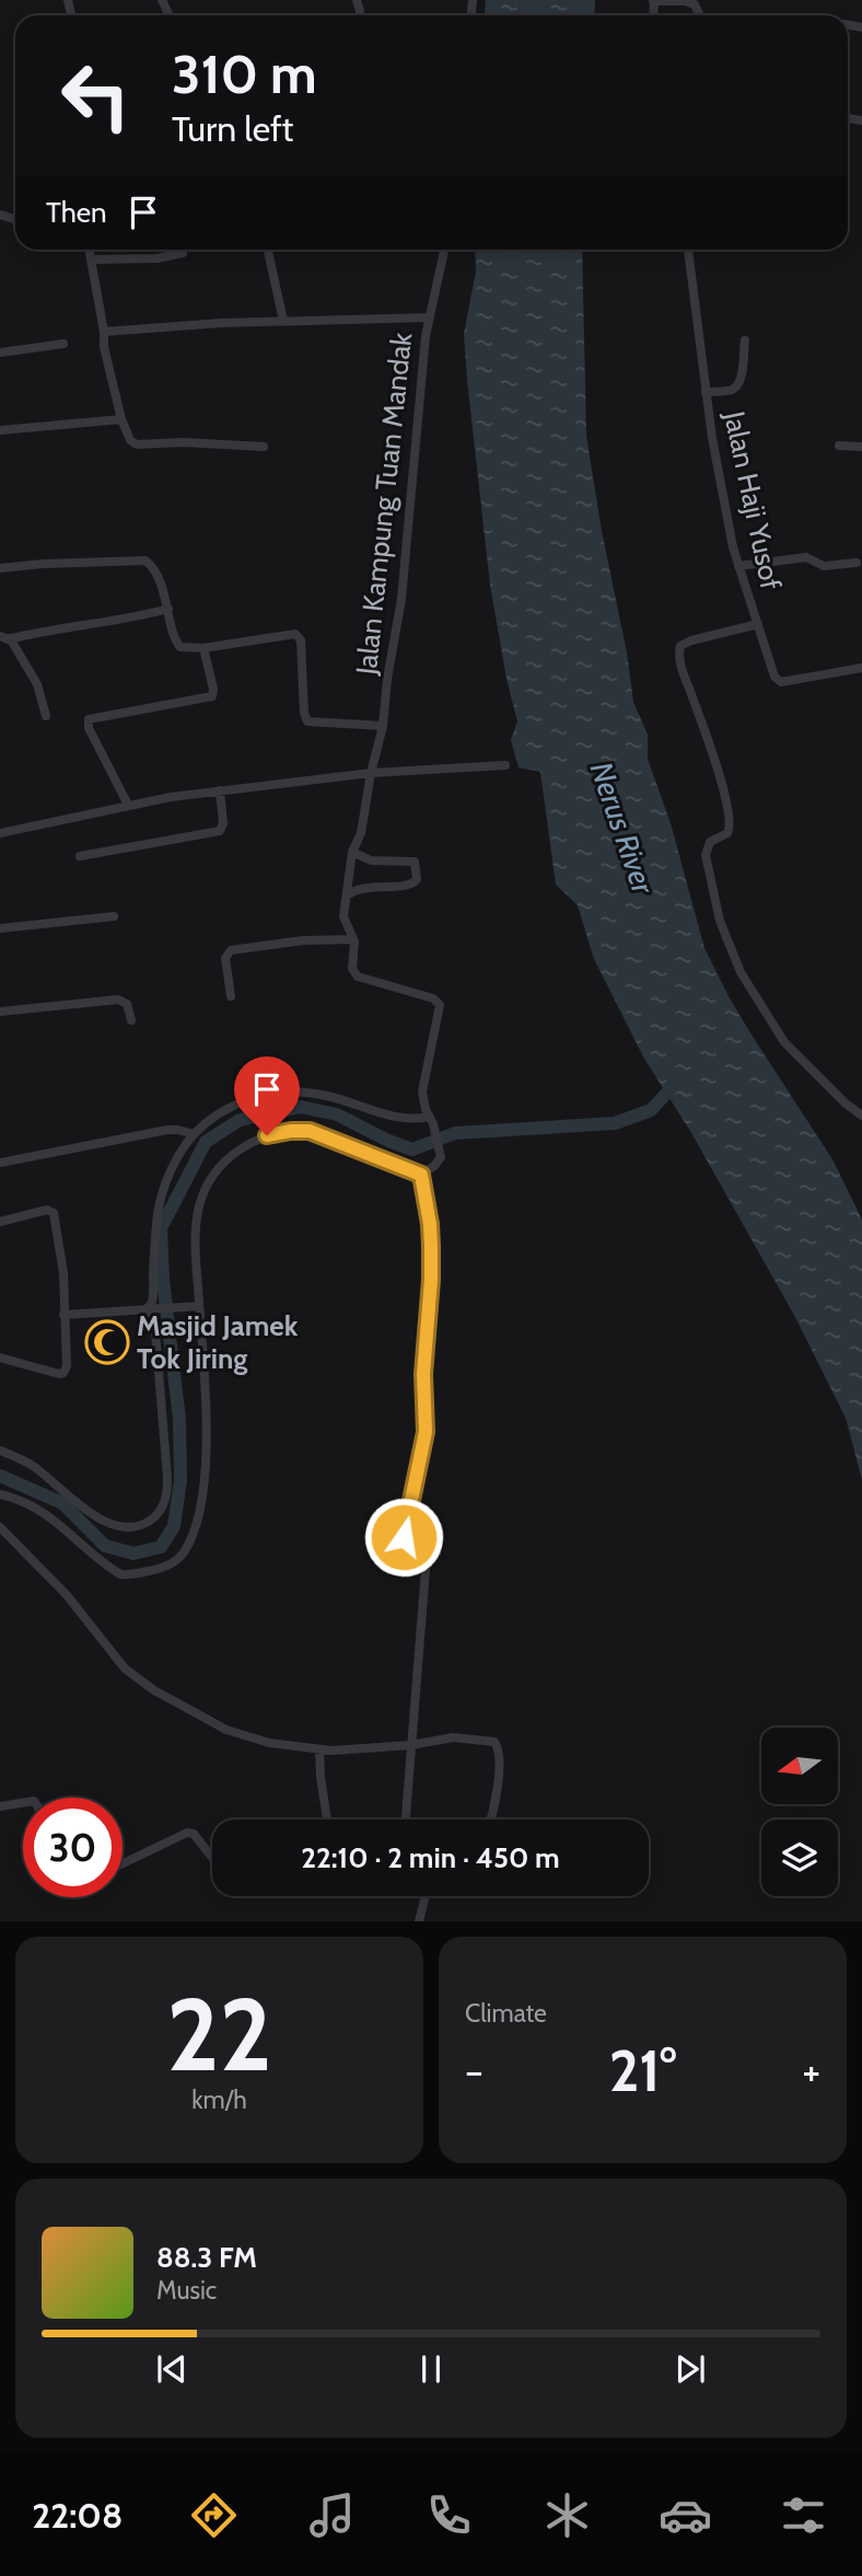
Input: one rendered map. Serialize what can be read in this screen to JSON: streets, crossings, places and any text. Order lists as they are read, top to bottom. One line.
{"streets":{"street":["Jalan Haji Yusof","Jalan Kampung Tuan Mandak"]},"water":["Nerus River"],"places":{"mosque":["Masjid Jamek Tok Jiring"]},"north":"left","page":{"turn":["310 m","Turn left"],"then":"Then","limit":"30","trip":"22:10 · 2 min · 450 m","tile":[["22","km/h"],"Climate"],"heat":["−","21°","+"],"song":["88.3 FM","Music"],"tabs":"22:08"}}
